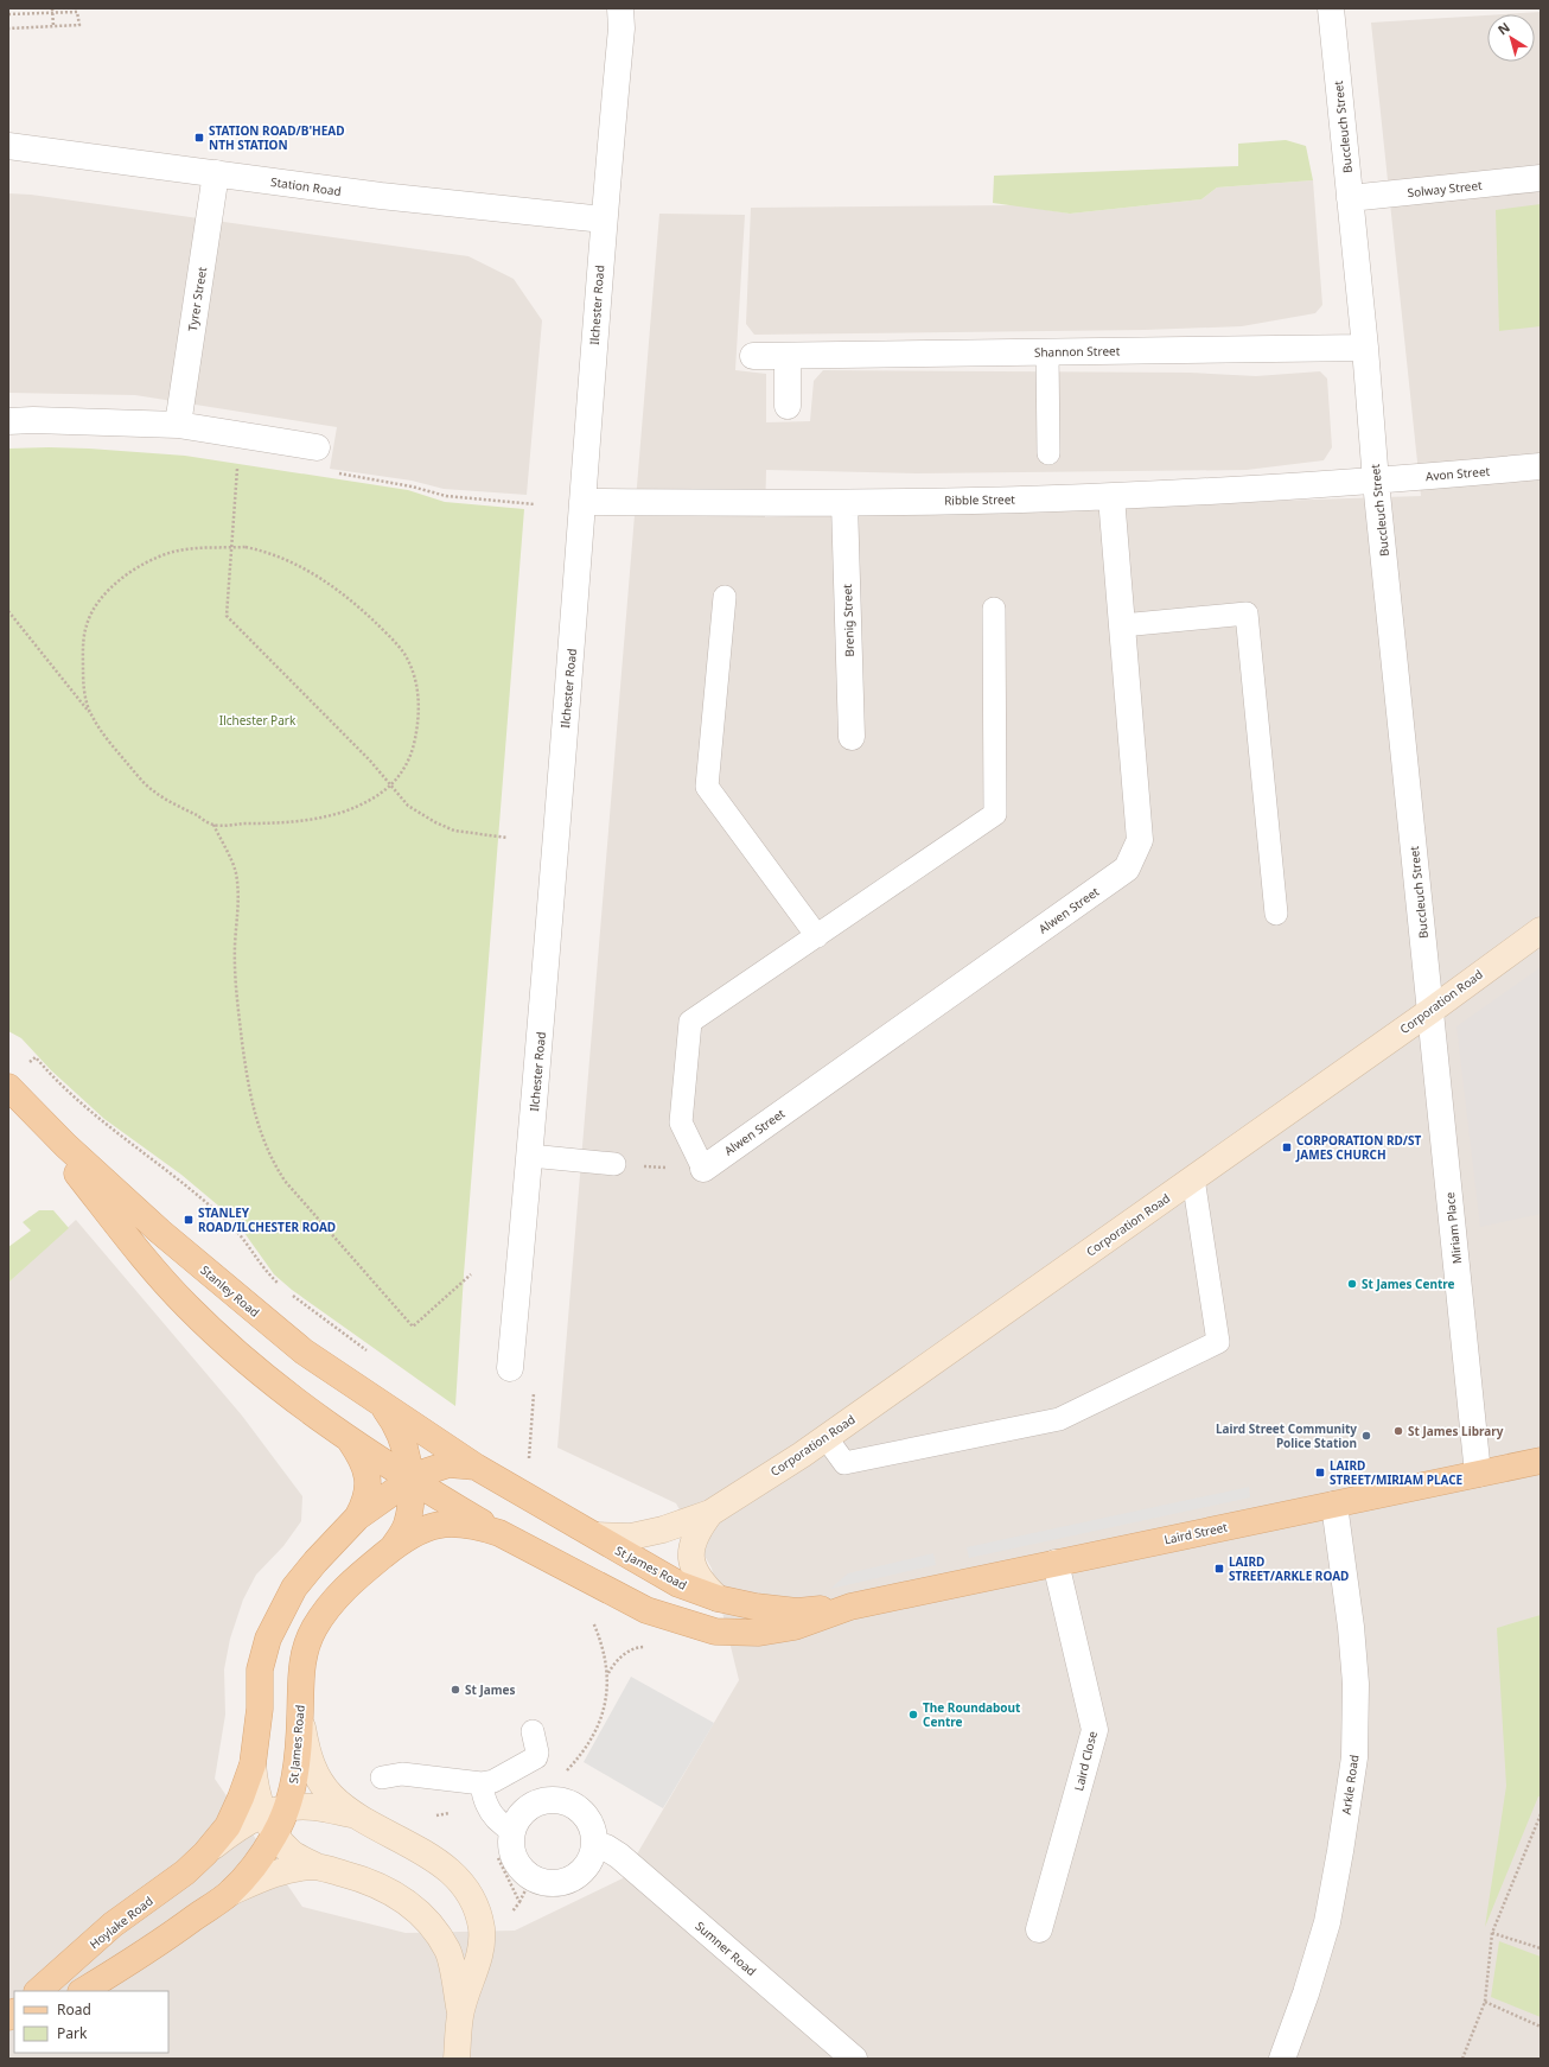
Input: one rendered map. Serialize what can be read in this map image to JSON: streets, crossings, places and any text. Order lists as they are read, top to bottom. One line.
{"streets":{"main road":["Stanley Road","Laird Street","St James Road","Hoylake Road"],"street":["Buccleuch Street","Station Road","Solway Street","Tyrer Street","Ilchester Road","Shannon Street","Avon Street","Ribble Street","Brenig Street","Alwen Street","Corporation Road","Miriam Place","Laird Close","Arkle Road","Sumner Road"]},"crossings":[["Buccleuch Street","Solway Street"],["Buccleuch Street","Shannon Street"],["Buccleuch Street","Avon Street"],["Buccleuch Street","Ribble Street"],["Buccleuch Street","Corporation Road"],["Buccleuch Street","Miriam Place"],["Station Road","Tyrer Street"],["Station Road","Ilchester Road"],["Ilchester Road","Ribble Street"],["Avon Street","Ribble Street"],["Ribble Street","Brenig Street"],["Ribble Street","Alwen Street"],["Corporation Road","Miriam Place"],["Corporation Road","St James Road"],["Miriam Place","Laird Street"],["Stanley Road","St James Road"],["Laird Street","St James Road"],["Laird Street","Laird Close"],["Laird Street","Arkle Road"],["St James Road","Hoylake Road"]],"parks":["Ilchester Park"],"places":{"transit":["STATION ROAD/B'HEAD NTH STATION","CORPORATION RD/ST JAMES CHURCH","STANLEY ROAD/ILCHESTER ROAD","LAIRD STREET/MIRIAM PLACE","LAIRD STREET/ARKLE ROAD"],"other":["St James Centre","St James Library","Laird Street Community Police Station","St James","The Roundabout Centre"]},"legend":["Road","Park"],"north":"top left"}
